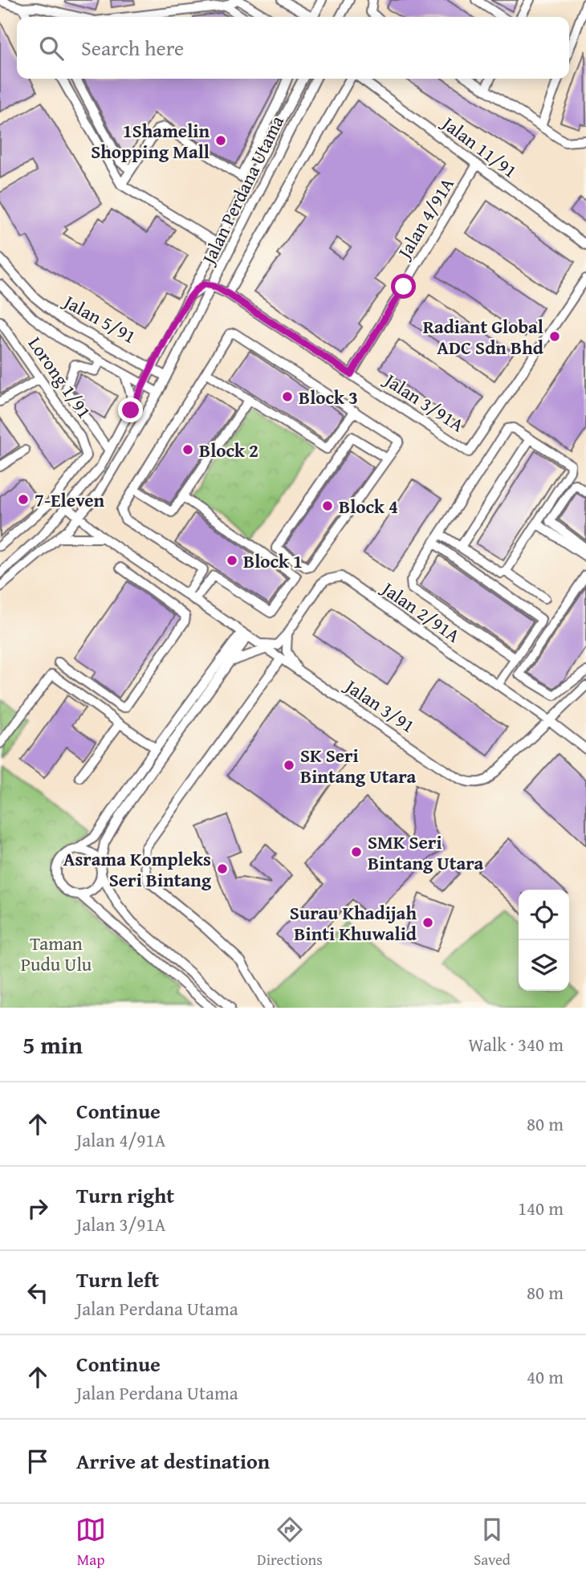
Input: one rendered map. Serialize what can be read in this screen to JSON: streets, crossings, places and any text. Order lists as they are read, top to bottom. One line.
{"streets":{"street":["Jalan 11/91","Jalan Perdana Utama","Jalan 4/91A","Jalan 5/91","Lorong 1/91","Jalan 3/91A","Jalan 2/91A","Jalan 3/91"]},"crossings":[["Jalan 11/91","Jalan 4/91A"],["Jalan Perdana Utama","Jalan 5/91"],["Jalan Perdana Utama","Jalan 3/91A"],["Jalan Perdana Utama","Jalan 3/91"],["Jalan 4/91A","Jalan 3/91A"],["Jalan 2/91A","Jalan 3/91"]],"parks":["Taman Pudu Ulu"],"places":["1Shamelin Shopping Mall","Radiant Global ADC Sdn Bhd","Block 3","Block 2","7-Eleven","Block 4","Block 1","SK Seri Bintang Utara","SMK Seri Bintang Utara","Asrama Kompleks Seri Bintang","Surau Khadijah Binti Khuwalid"],"page":{"search":"Search here","heading":["5 min","Walk · 340 m"],"list":[["Continue","Jalan 4/91A","80 m"],["Turn right","Jalan 3/91A","140 m"],["Turn left","Jalan Perdana Utama","80 m"],["Continue","Jalan Perdana Utama","40 m"],"Arrive at destination"],"nav":["Map","Directions","Saved"]}}
